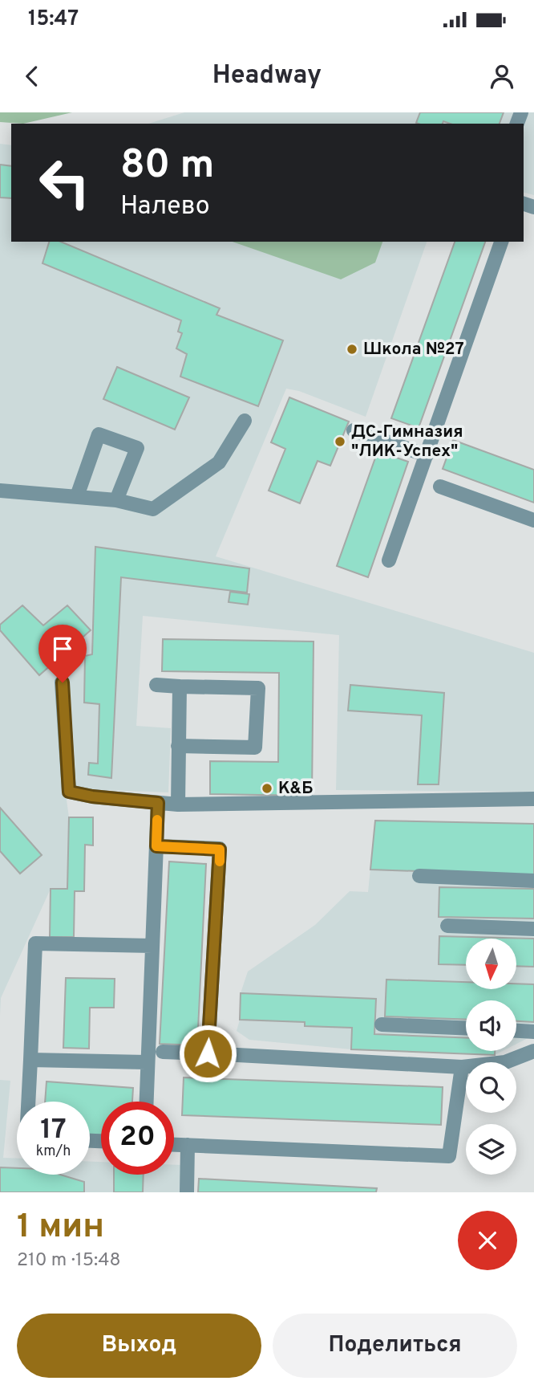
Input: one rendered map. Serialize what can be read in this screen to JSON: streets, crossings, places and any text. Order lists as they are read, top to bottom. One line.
{"places":["Школа №27","ДС-Гимназия \"ЛИК-Успех\"","К&Б"],"north":"bottom","page":{"status":"15:47","header":"Headway","turn":["80 m","Налево"],"speed":"17 km/h","limit":"20","heading":["1 мин","210 m · 15:48"],"buttons":["Выход","Поделиться"]}}
